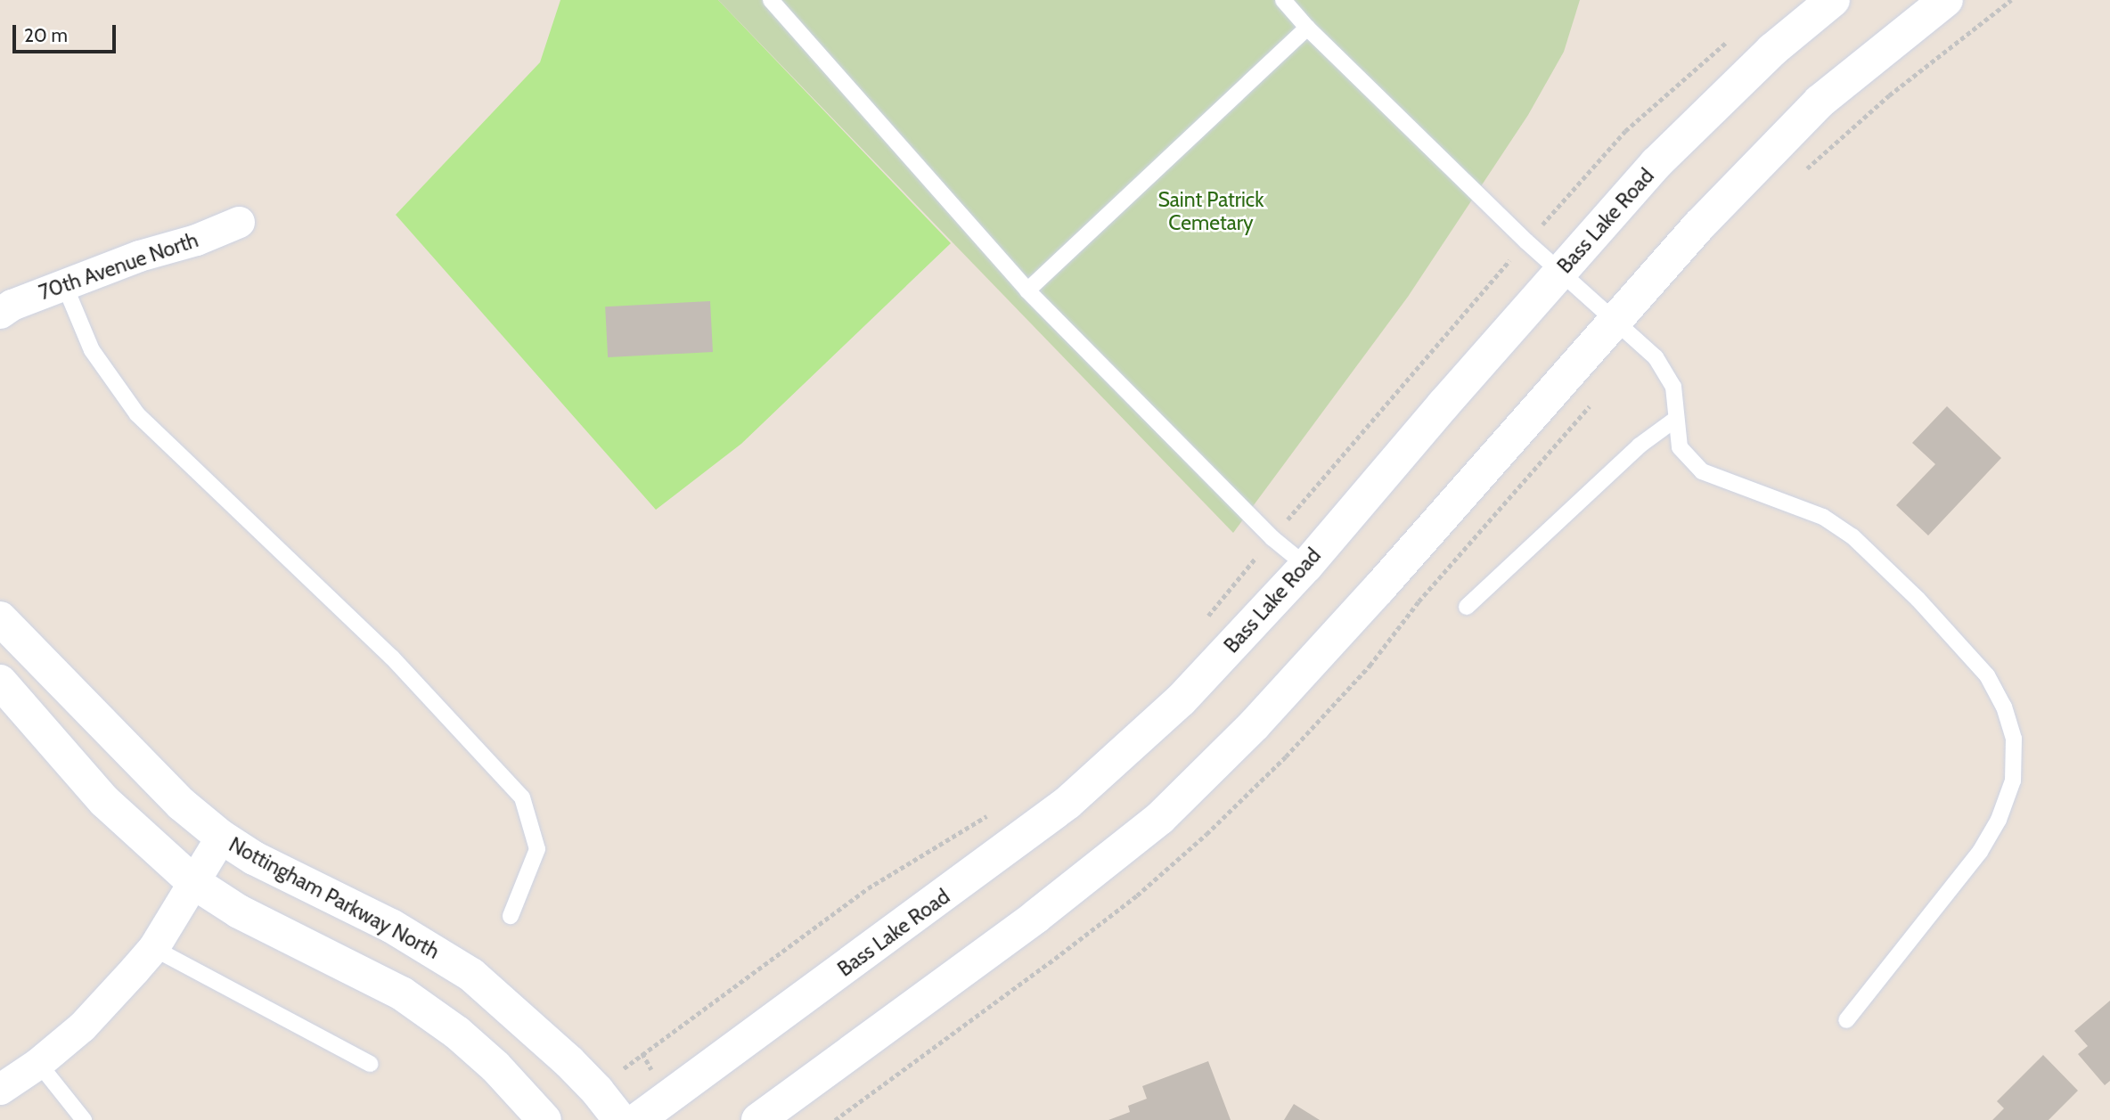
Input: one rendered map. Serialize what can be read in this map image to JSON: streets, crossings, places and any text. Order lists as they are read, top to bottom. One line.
{"streets":{"main road":["Bass Lake Road","Nottingham Parkway North"],"street":["70th Avenue North"]},"parks":["Saint Patrick Cemetary"],"scale_bar":"20 m"}
